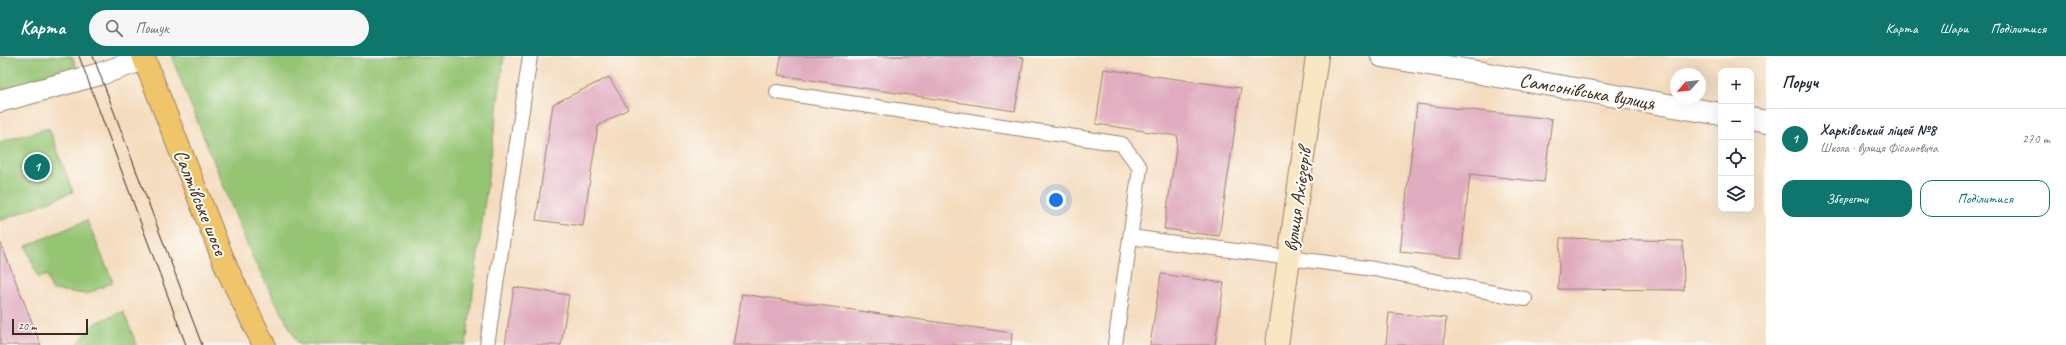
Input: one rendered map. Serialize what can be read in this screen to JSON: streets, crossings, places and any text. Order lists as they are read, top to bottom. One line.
{"streets":{"main road":["вулиця Ахієзерів","Салтівське шосе"],"street":["Самсонівська вулиця"]},"scale_bar":"20 m","north":"bottom left","page":{"header":"Карта","search":"Пошук","nav":["Карта","Шари","Поділитися"],"heading":"Поруч","map_buttons":["+","−"],"list":[{"mark":"1","name":"Харківський ліцей №8","note":"Школа · вулиця Фісановича","value":"270 m"}],"pins":"1","buttons":["Зберегти","Поділитися"],"scale":"20 m"}}
